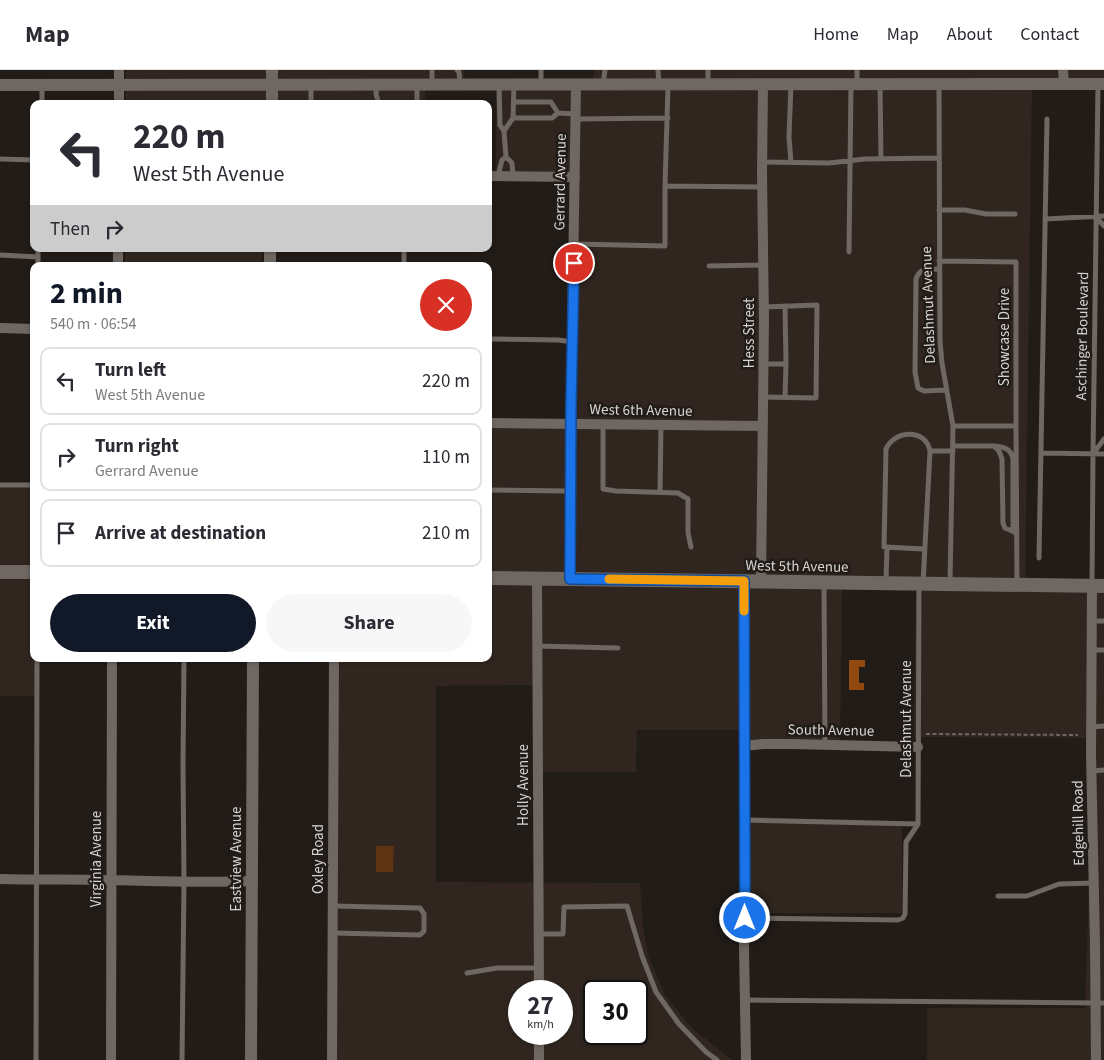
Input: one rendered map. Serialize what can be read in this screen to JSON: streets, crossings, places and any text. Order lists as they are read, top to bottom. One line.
{"streets":{"main road":["West 5th Avenue"],"street":["Gerrard Avenue","Hess Street","West 6th Avenue","South Avenue","Holly Avenue","Edgehill Road","Virginia Avenue","Eastview Avenue","Oxley Road"],"lane":["Delashmut Avenue","Aschinger Boulevard","Showcase Drive"]},"crossings":[["Gerrard Avenue","West 6th Avenue"],["Gerrard Avenue","West 5th Avenue"],["Delashmut Avenue","Showcase Drive"],["Delashmut Avenue","West 5th Avenue"],["Delashmut Avenue","South Avenue"],["Hess Street","West 6th Avenue"],["Hess Street","West 5th Avenue"],["Aschinger Boulevard","West 5th Avenue"],["Aschinger Boulevard","Edgehill Road"],["West 5th Avenue","Holly Avenue"],["West 5th Avenue","Edgehill Road"]],"page":{"header":"Map","nav":["Home","Map","About","Contact"],"turn":["220 m","West 5th Avenue"],"then":"Then","heading":["2 min","540 m · 06:54"],"list":[{"name":"Turn left","note":"West 5th Avenue","value":"220 m"},{"name":"Turn right","note":"Gerrard Avenue","value":"110 m"},{"name":"Arrive at destination","value":"210 m"}],"buttons":["Exit","Share"],"speed":"27 km/h","limit":"30"}}
